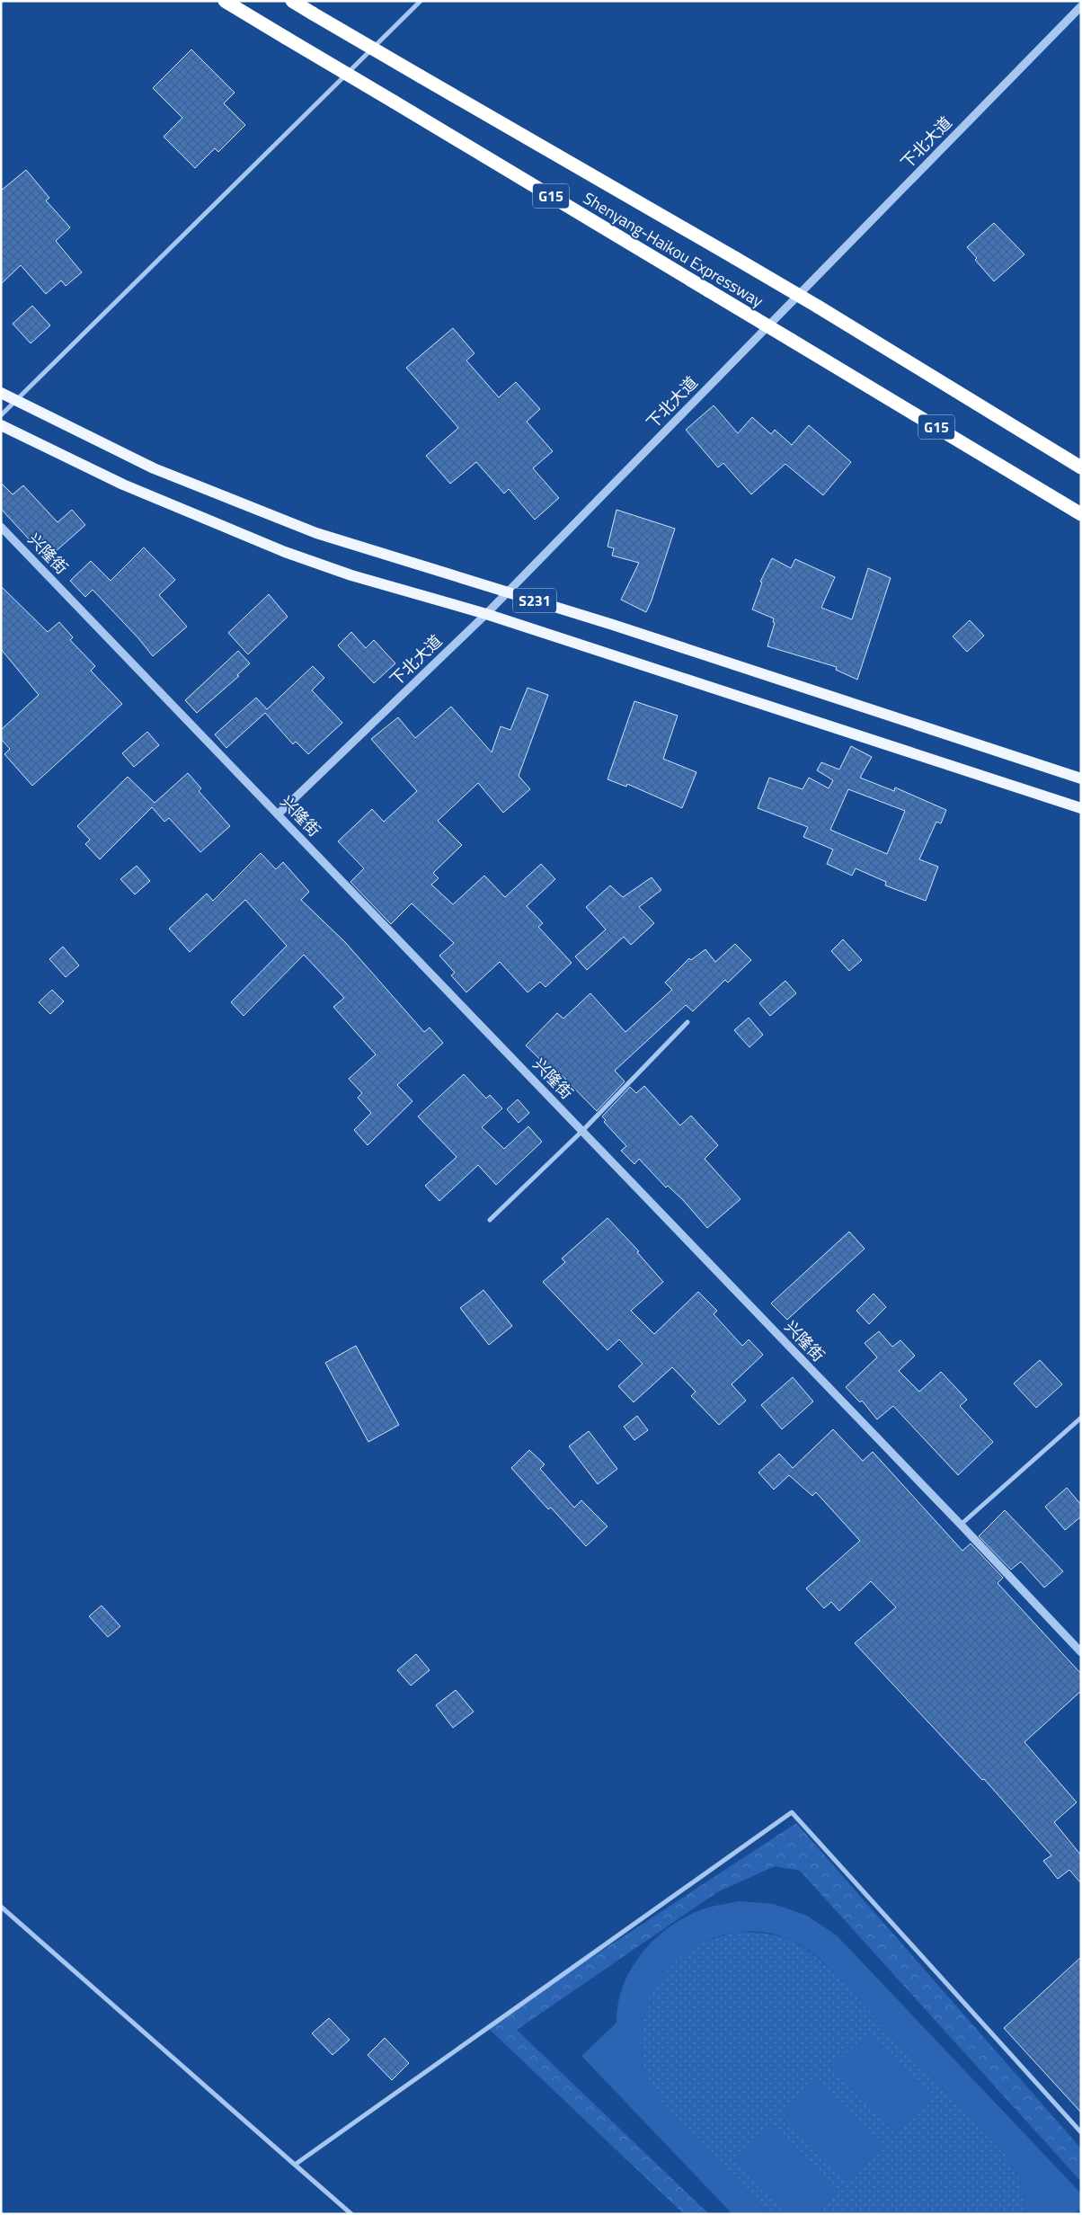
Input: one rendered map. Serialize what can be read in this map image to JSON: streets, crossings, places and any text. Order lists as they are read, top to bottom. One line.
{"streets":{"highway":["G15","Shenyang-Haikou Expressway"],"main road":["S231"],"street":["下北大道","兴隆街"]},"crossings":[["下北大道","兴隆街"],["下北大道","S231"]]}
